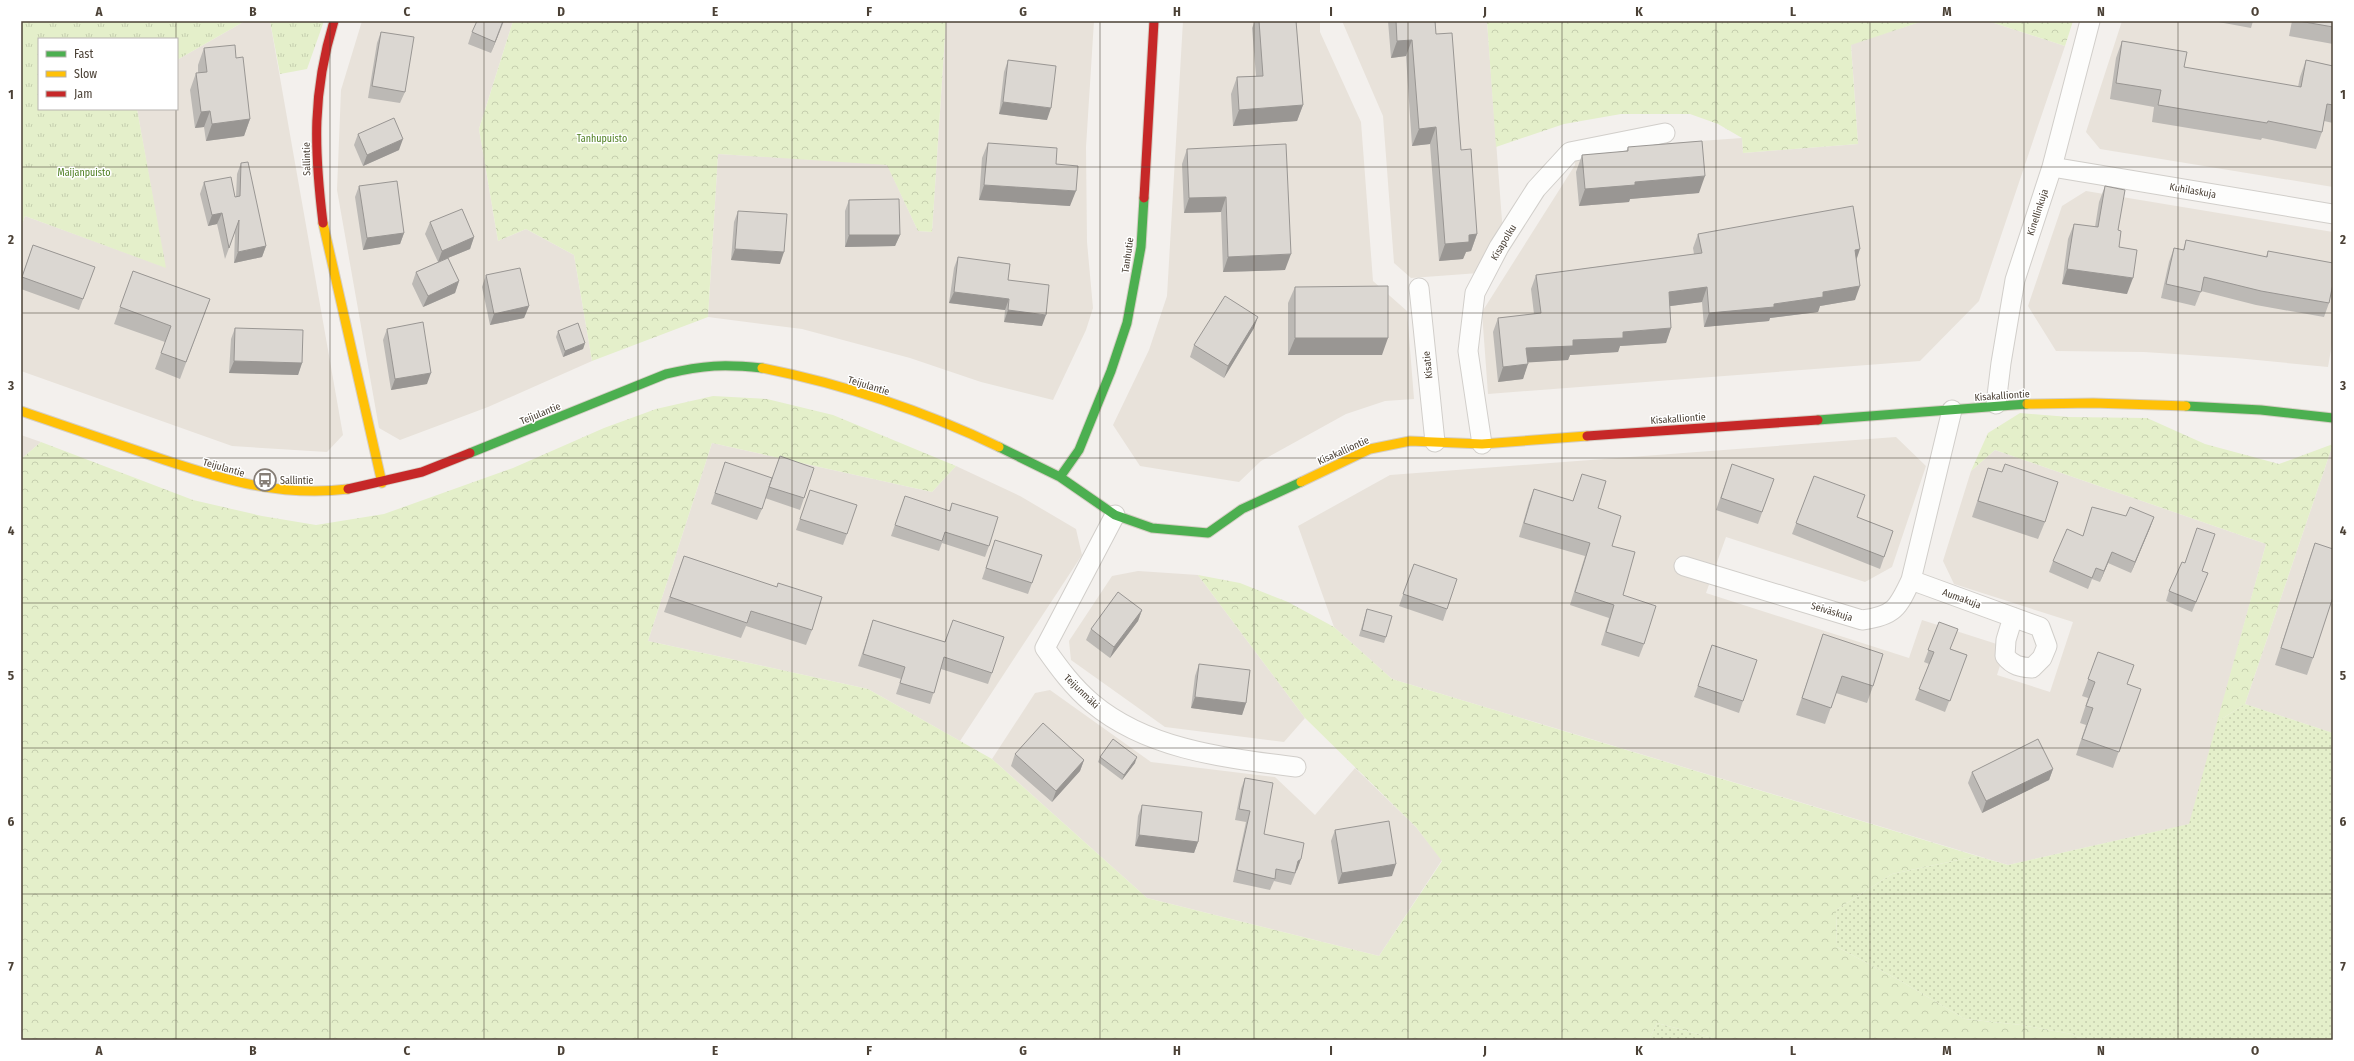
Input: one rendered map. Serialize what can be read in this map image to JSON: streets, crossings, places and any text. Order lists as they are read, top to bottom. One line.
{"streets":{"street":["Sallintie","Kuhilaskuja","Kinellinkuja","Kisapolku","Tanhutie","Kisatie","Teijulantie","Kisakalliontie","Aumakuja","Seiväskuja","Teijunmäki"]},"crossings":[["Sallintie","Teijulantie"],["Kuhilaskuja","Kinellinkuja"],["Kinellinkuja","Kisakalliontie"],["Kisapolku","Kisakalliontie"],["Tanhutie","Teijulantie"],["Tanhutie","Kisakalliontie"],["Kisatie","Kisakalliontie"],["Teijulantie","Kisakalliontie"],["Kisakalliontie","Seiväskuja"],["Kisakalliontie","Teijunmäki"],["Aumakuja","Seiväskuja"]],"parks":["Tanhupuisto","Maijanpuisto"],"places":{"bus stop":["Sallintie"]},"legend":["Fast","Slow","Jam"],"grid":{"columns":["A","B","C","D","E","F","G","H","I","J","K","L","M","N","O"],"rows":["1","2","3","4","5","6","7"]}}
